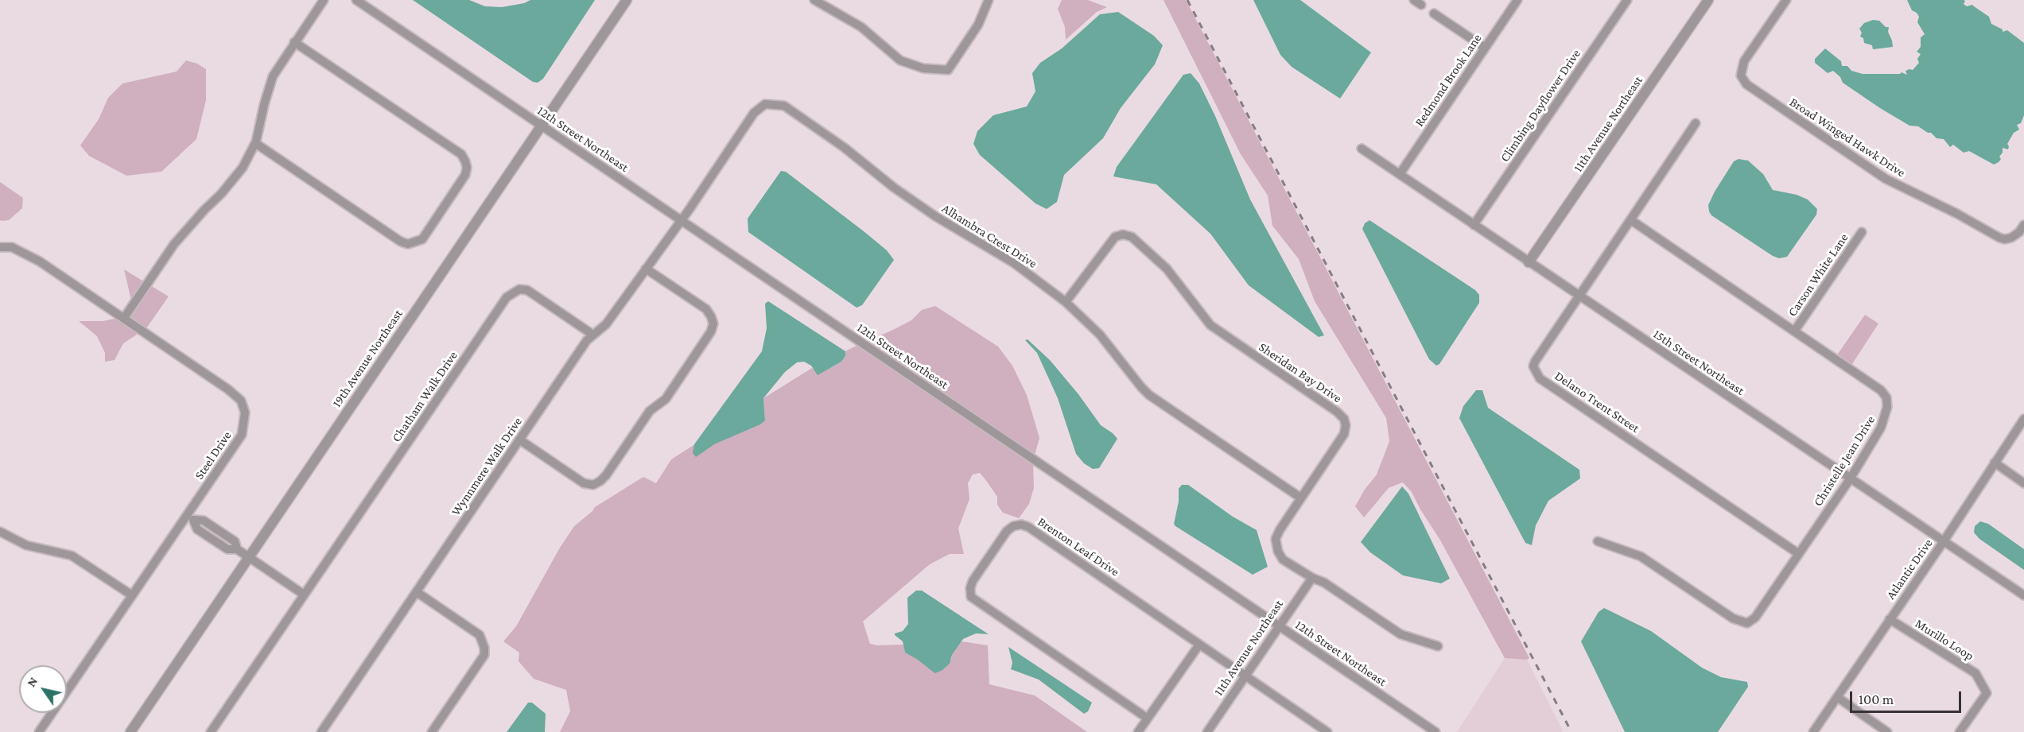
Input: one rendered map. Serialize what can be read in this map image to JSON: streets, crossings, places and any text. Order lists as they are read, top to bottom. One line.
{"streets":{"street":["Redmond Brook Lane","Climbing Dayflower Drive","11th Avenue Northeast","Broad Winged Hawk Drive","12th Street Northeast","Alhambra Crest Drive","Carson White Lane","19th Avenue Northeast","15th Street Northeast","Sheridan Bay Drive","Chatham Walk Drive","Delano Trent Street","Steel Drive","Christelle Jean Drive","Wynnmere Walk Drive","Brenton Leaf Drive","Atlantic Drive","Murillo Loop"]},"crossings":[["Redmond Brook Lane","15th Street Northeast"],["Climbing Dayflower Drive","15th Street Northeast"],["11th Avenue Northeast","12th Street Northeast"],["11th Avenue Northeast","15th Street Northeast"],["11th Avenue Northeast","Sheridan Bay Drive"],["11th Avenue Northeast","Brenton Leaf Drive"],["12th Street Northeast","Alhambra Crest Drive"],["12th Street Northeast","19th Avenue Northeast"],["12th Street Northeast","Wynnmere Walk Drive"],["Alhambra Crest Drive","Sheridan Bay Drive"],["Alhambra Crest Drive","Wynnmere Walk Drive"],["Carson White Lane","Christelle Jean Drive"],["15th Street Northeast","Delano Trent Street"],["15th Street Northeast","Christelle Jean Drive"],["15th Street Northeast","Atlantic Drive"],["Chatham Walk Drive","Wynnmere Walk Drive"],["Delano Trent Street","Christelle Jean Drive"],["Atlantic Drive","Murillo Loop"]],"scale_bar":"100 m","north":"top left"}
